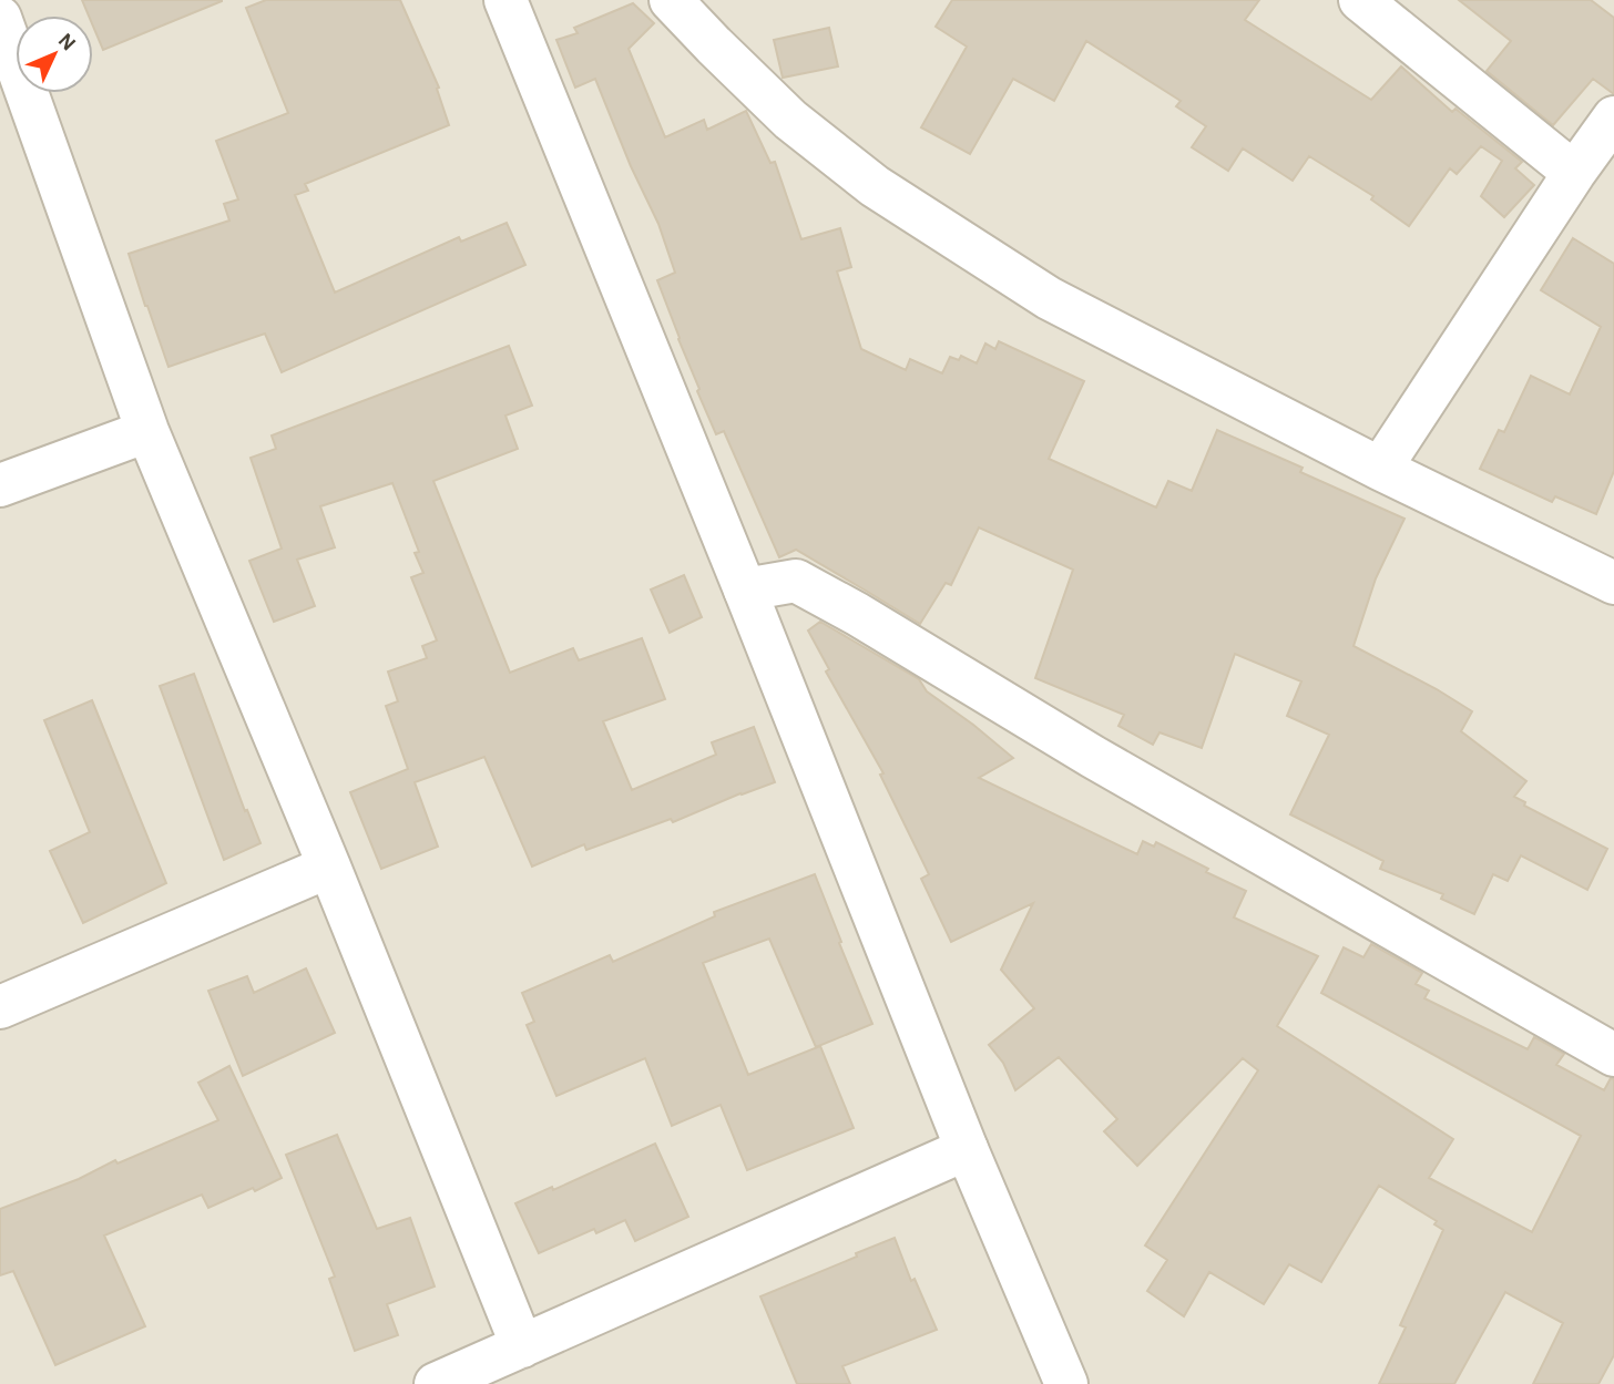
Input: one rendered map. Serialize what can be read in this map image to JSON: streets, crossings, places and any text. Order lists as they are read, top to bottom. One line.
{"north":"top right"}
